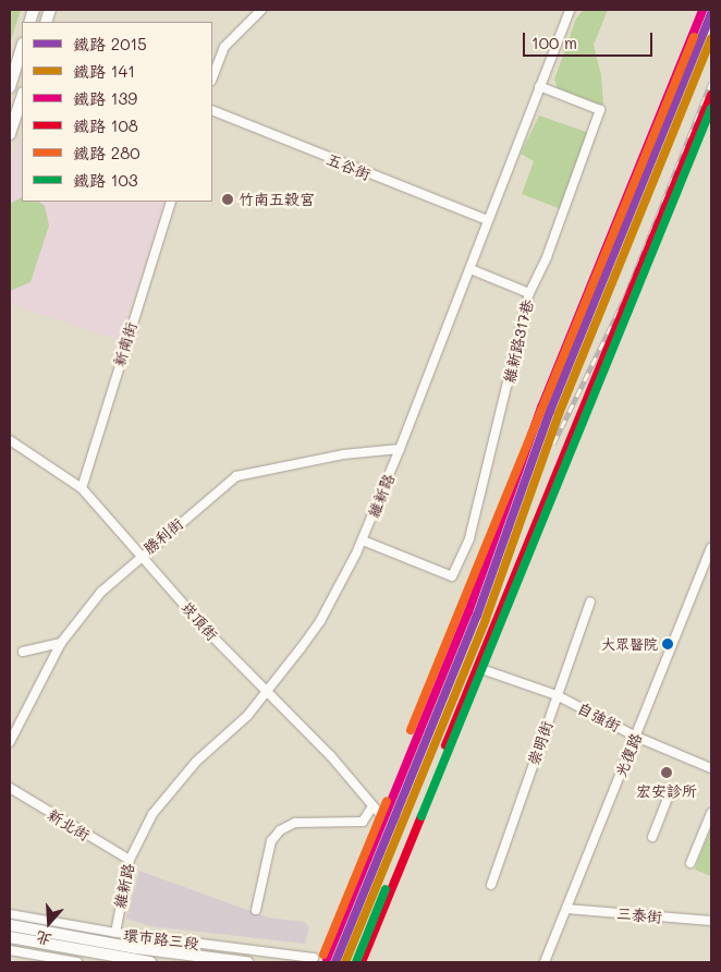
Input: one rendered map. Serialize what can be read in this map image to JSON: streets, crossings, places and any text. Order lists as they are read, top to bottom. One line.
{"streets":{"street":["五谷街","維新路317巷","新南街","維新路","勝利街","崁頂街","自強街","崇明街","光復路","新北街","三泰街","環市路三段"]},"crossings":[["五谷街","維新路"],["維新路317巷","維新路"],["新南街","崁頂街"],["維新路","勝利街"],["維新路","崁頂街"],["維新路","新北街"],["維新路","環市路三段"],["勝利街","崁頂街"],["自強街","崇明街"],["自強街","光復路"],["光復路","三泰街"]],"places":["竹南五穀宮","大眾醫院","宏安診所"],"lines":["rail line 139","rail line 2015","rail line 280","rail line 141","rail line 108","rail line 103"],"legend":["鐵路 2015","鐵路 141","鐵路 139","鐵路 108","鐵路 280","鐵路 103"],"scale_bar":"100 m","north":"bottom"}
